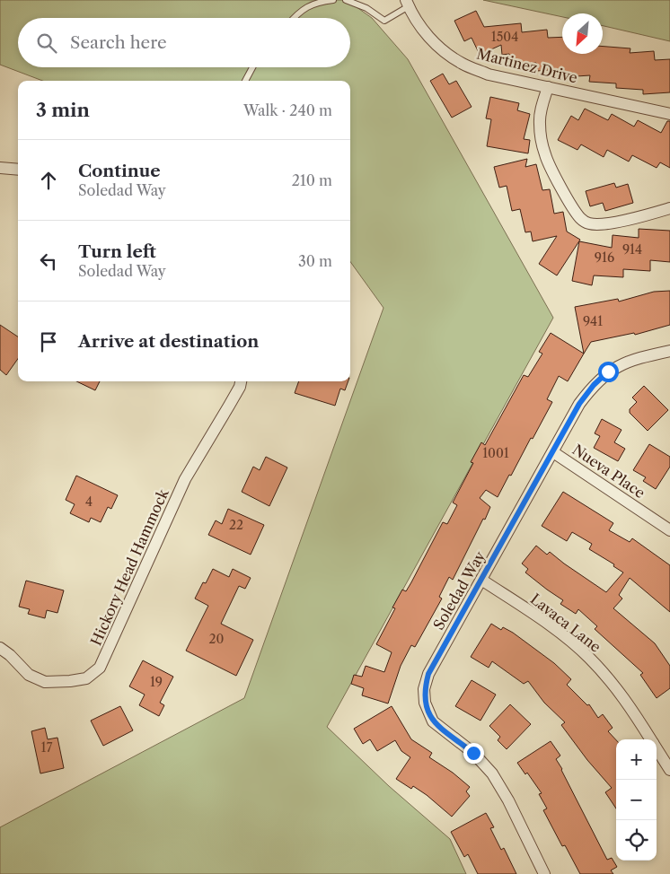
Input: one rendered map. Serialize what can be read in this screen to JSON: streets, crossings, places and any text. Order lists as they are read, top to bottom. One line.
{"streets":{"street":["Martinez Drive","Nueva Place","Hickory Head Hammock","Soledad Way","Lavaca Lane"]},"crossings":[["Nueva Place","Soledad Way"],["Soledad Way","Lavaca Lane"]],"house_numbers":["1504","914","916","941","1001","4","22","20","19","17"],"north":"bottom left","page":{"search":"Search here","heading":["3 min","Walk · 240 m"],"list":[["Continue","Soledad Way","210 m"],["Turn left","Soledad Way","30 m"],"Arrive at destination"],"map_buttons":["+","−"]}}
